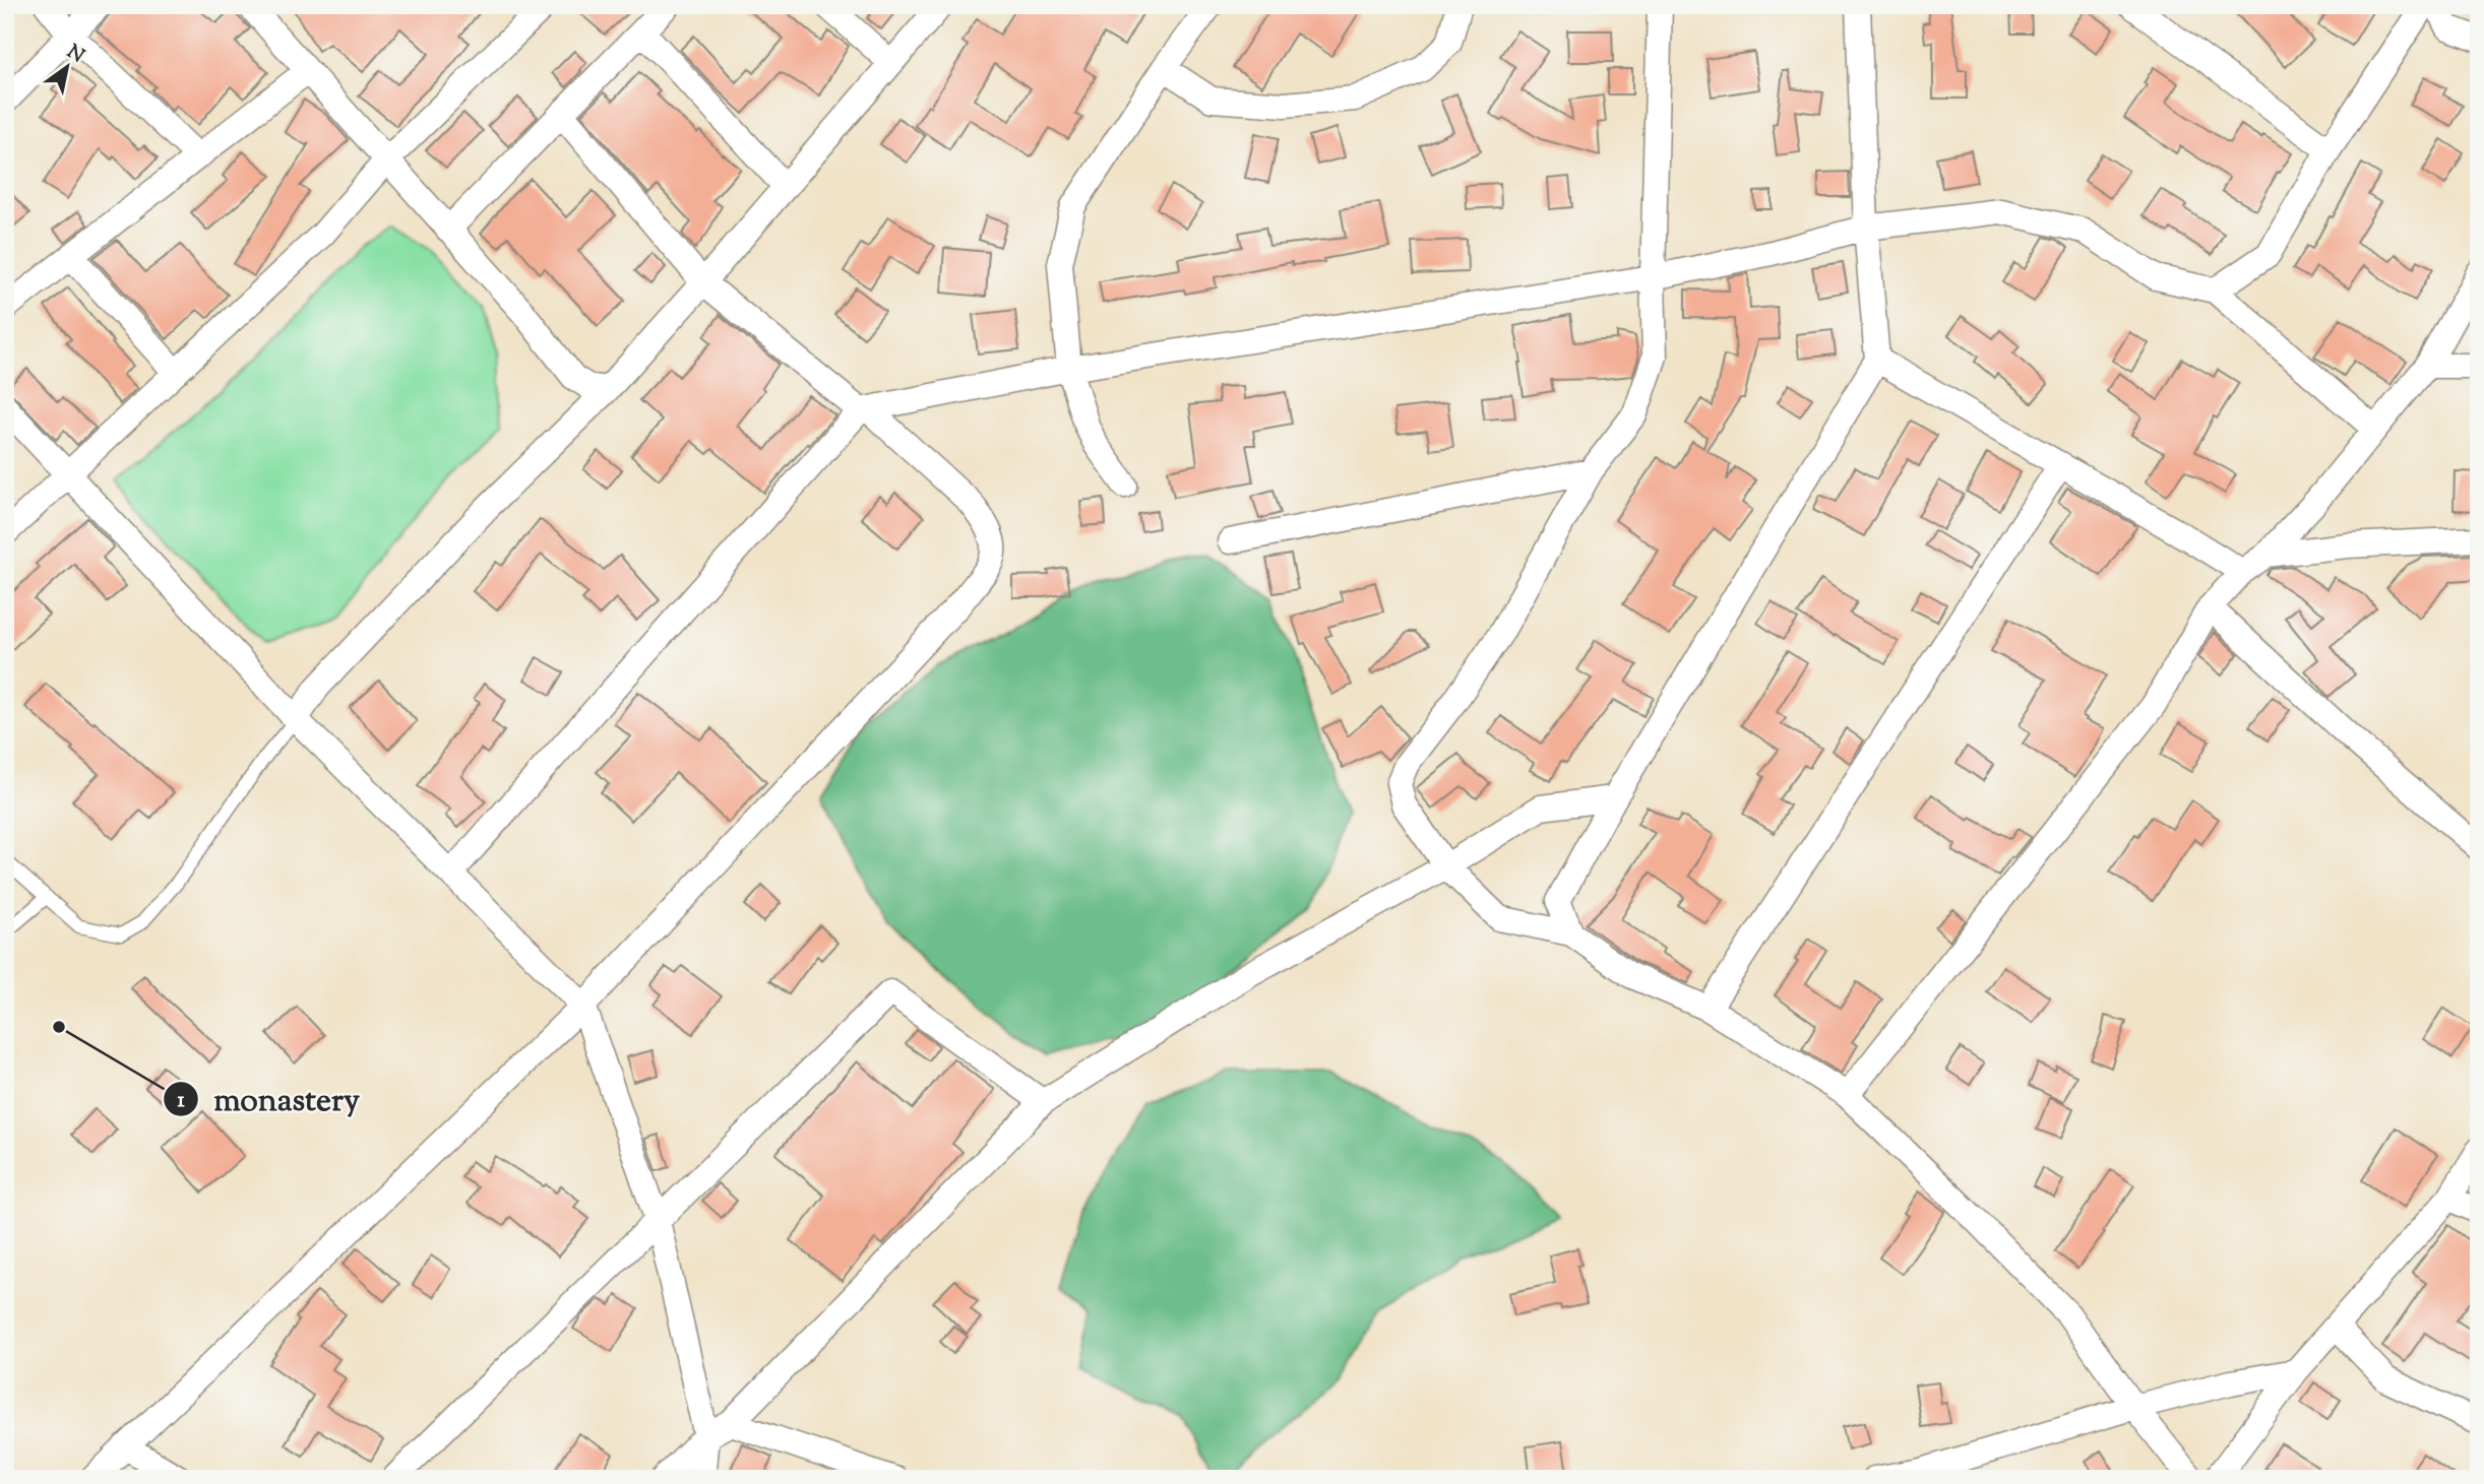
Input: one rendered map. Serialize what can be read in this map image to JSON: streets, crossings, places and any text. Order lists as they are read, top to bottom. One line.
{"places":["monastery"],"north":"top right"}
